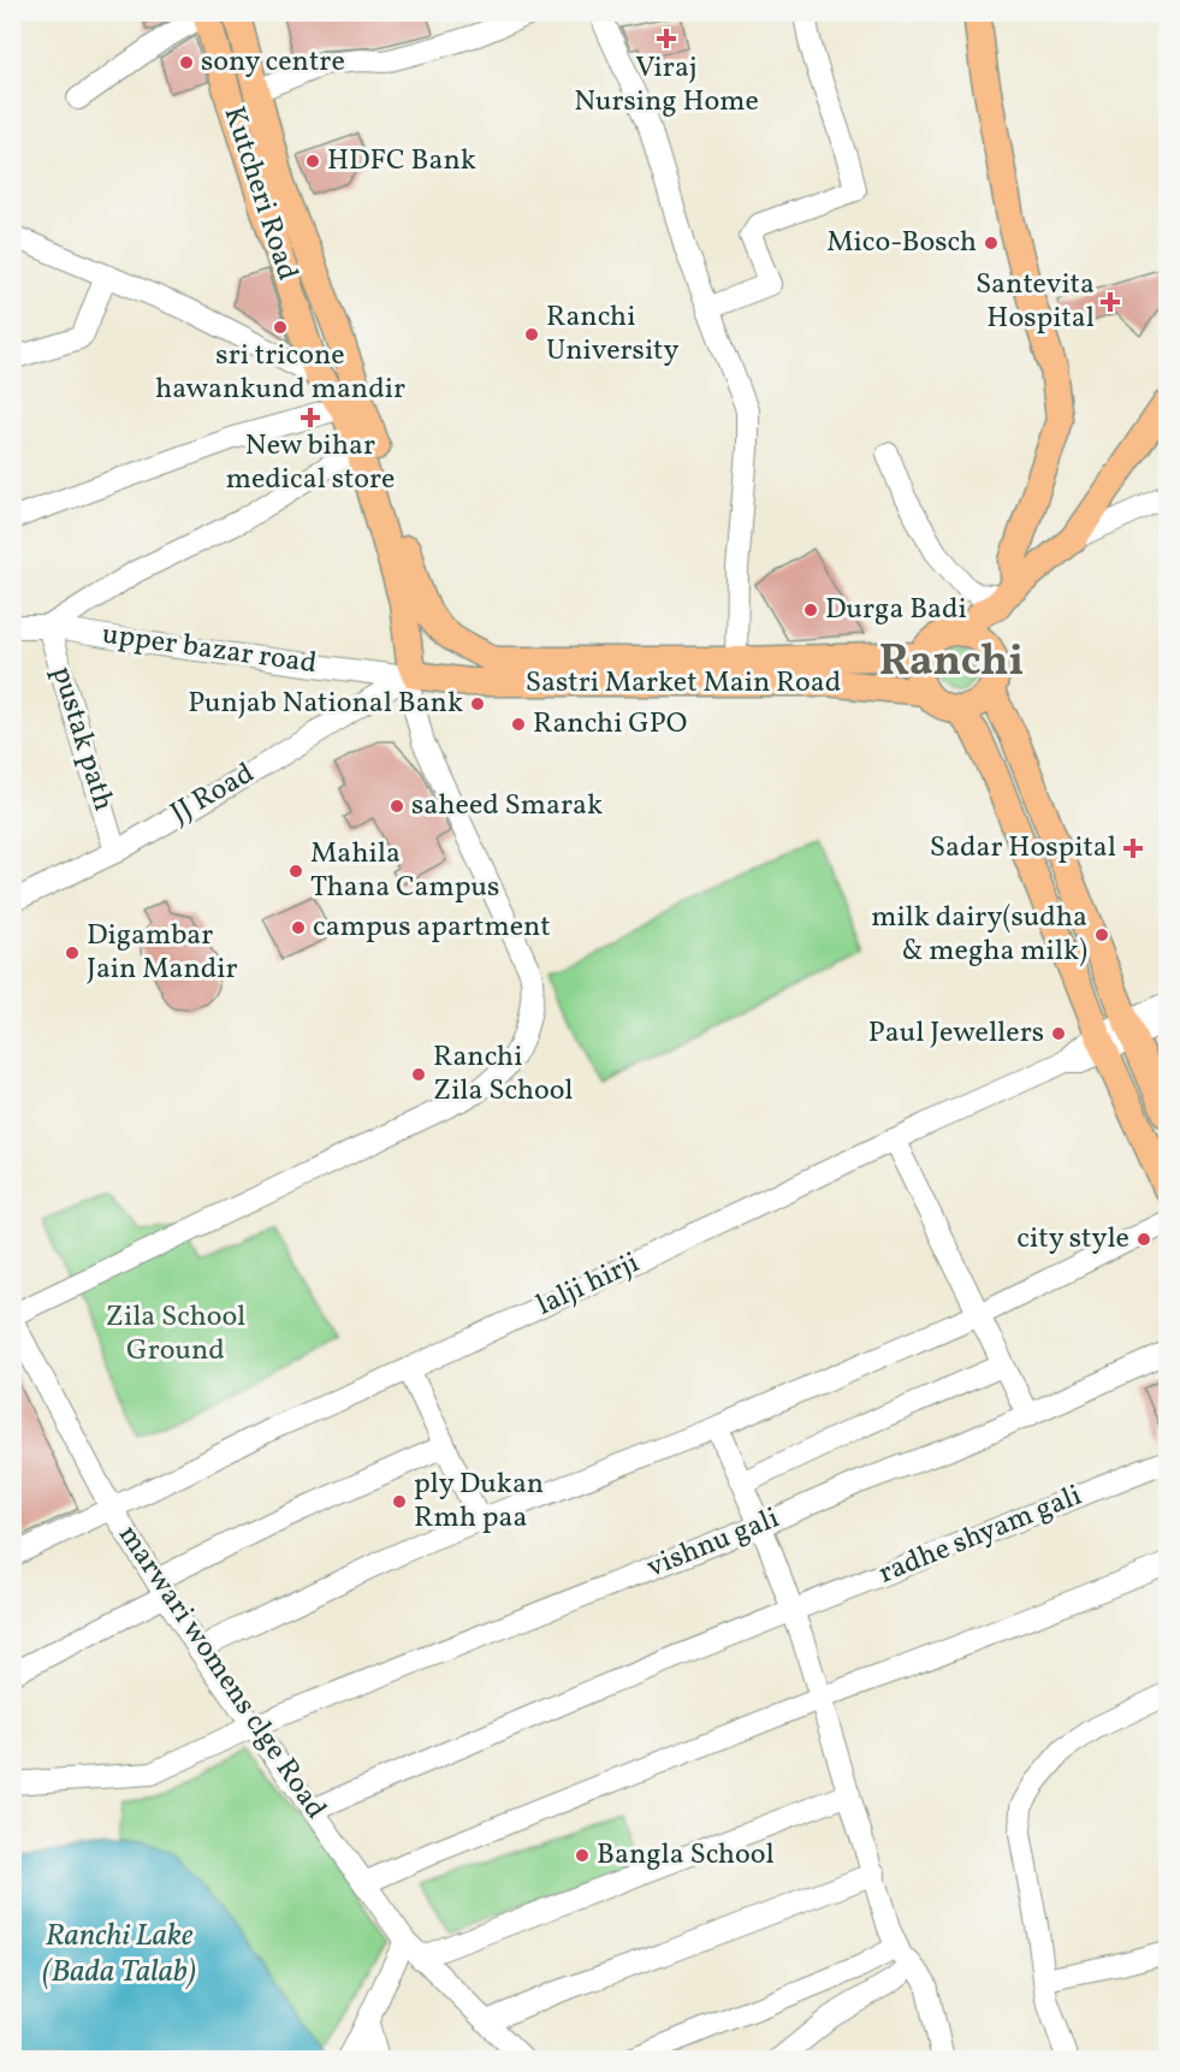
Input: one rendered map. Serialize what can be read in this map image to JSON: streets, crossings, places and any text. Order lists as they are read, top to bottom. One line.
{"streets":{"main road":["Kutcheri Road","Sastri Market Main Road"],"street":["upper bazar road","pustak path","JJ Road","lalji hirji","radhe shyam gali","vishnu gali","marwari womens clge Road"]},"crossings":[["Kutcheri Road","upper bazar road"],["Kutcheri Road","Sastri Market Main Road"],["Kutcheri Road","JJ Road"],["upper bazar road","Sastri Market Main Road"],["upper bazar road","pustak path"],["upper bazar road","JJ Road"],["Sastri Market Main Road","JJ Road"],["pustak path","JJ Road"],["lalji hirji","marwari womens clge Road"],["radhe shyam gali","marwari womens clge Road"],["vishnu gali","marwari womens clge Road"]],"districts":["Ranchi"],"water":["Ranchi Lake (Bada Talab)"],"parks":["Zila School Ground"],"places":{"health":["Viraj Nursing Home","Santevita Hospital","New bihar medical store","Sadar Hospital"],"other":["sony centre","HDFC Bank","Mico-Bosch","sri tricone hawankund mandir","Ranchi University","Durga Badi","Punjab National Bank","Ranchi GPO","saheed Smarak","Mahila Thana Campus","campus apartment","milk dairy(sudha & megha milk)","Digambar Jain Mandir","Paul Jewellers","Ranchi Zila School","city style","ply Dukan Rmh paa","Bangla School"]}}
